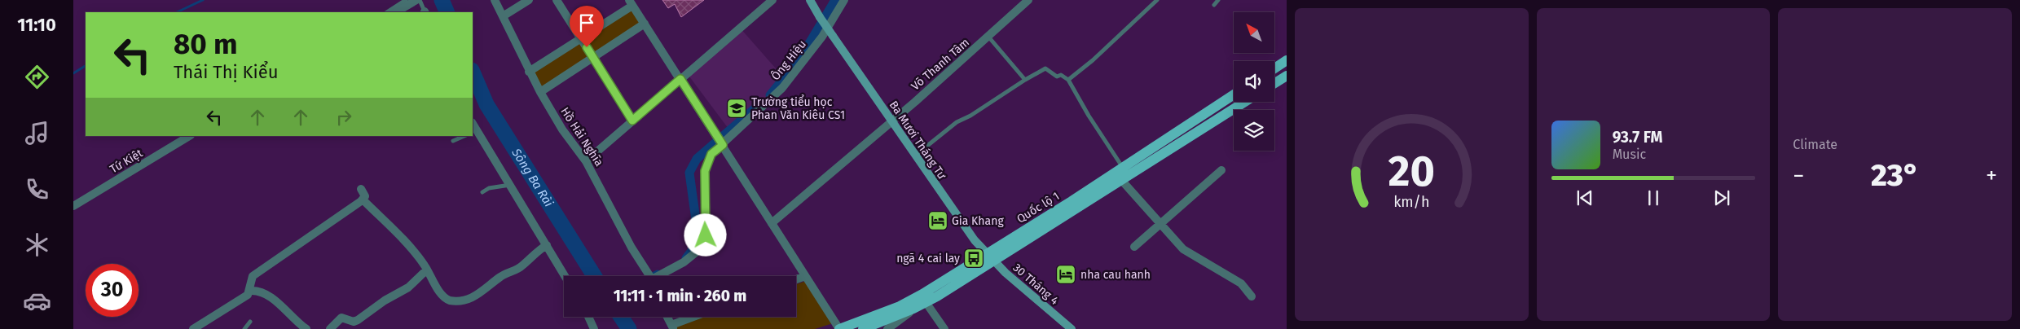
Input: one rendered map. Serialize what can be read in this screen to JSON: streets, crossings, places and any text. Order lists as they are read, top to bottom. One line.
{"streets":{"main road":["Ba Mươi Tháng Tư","Quốc lộ 1","30 Tháng 4"],"street":["Ông Hiệu","Võ Thanh Tâm","Hồ Hải Nghĩa","Tứ Kiệt"]},"crossings":[["Võ Thanh Tâm","Ba Mươi Tháng Tư"],["Ba Mươi Tháng Tư","Quốc lộ 1"],["Ba Mươi Tháng Tư","30 Tháng 4"],["Quốc lộ 1","30 Tháng 4"]],"water":["Sông Ba Rài"],"places":{"school or university":["Trường tiểu học Phan Văn Kiêu CS1"],"hotel":["Gia Khang","nha cau hanh"],"bus stop":["ngã 4 cai lay"]},"north":"top left","page":{"tabs":"11:10","tile":"Climate","turn":["80 m","Thái Thị Kiểu"],"song":["93.7 FM","Music"],"heat":["−","23°","+"],"limit":"30","trip":"11:11 · 1 min · 260 m","gauge":["20","km/h"]}}
